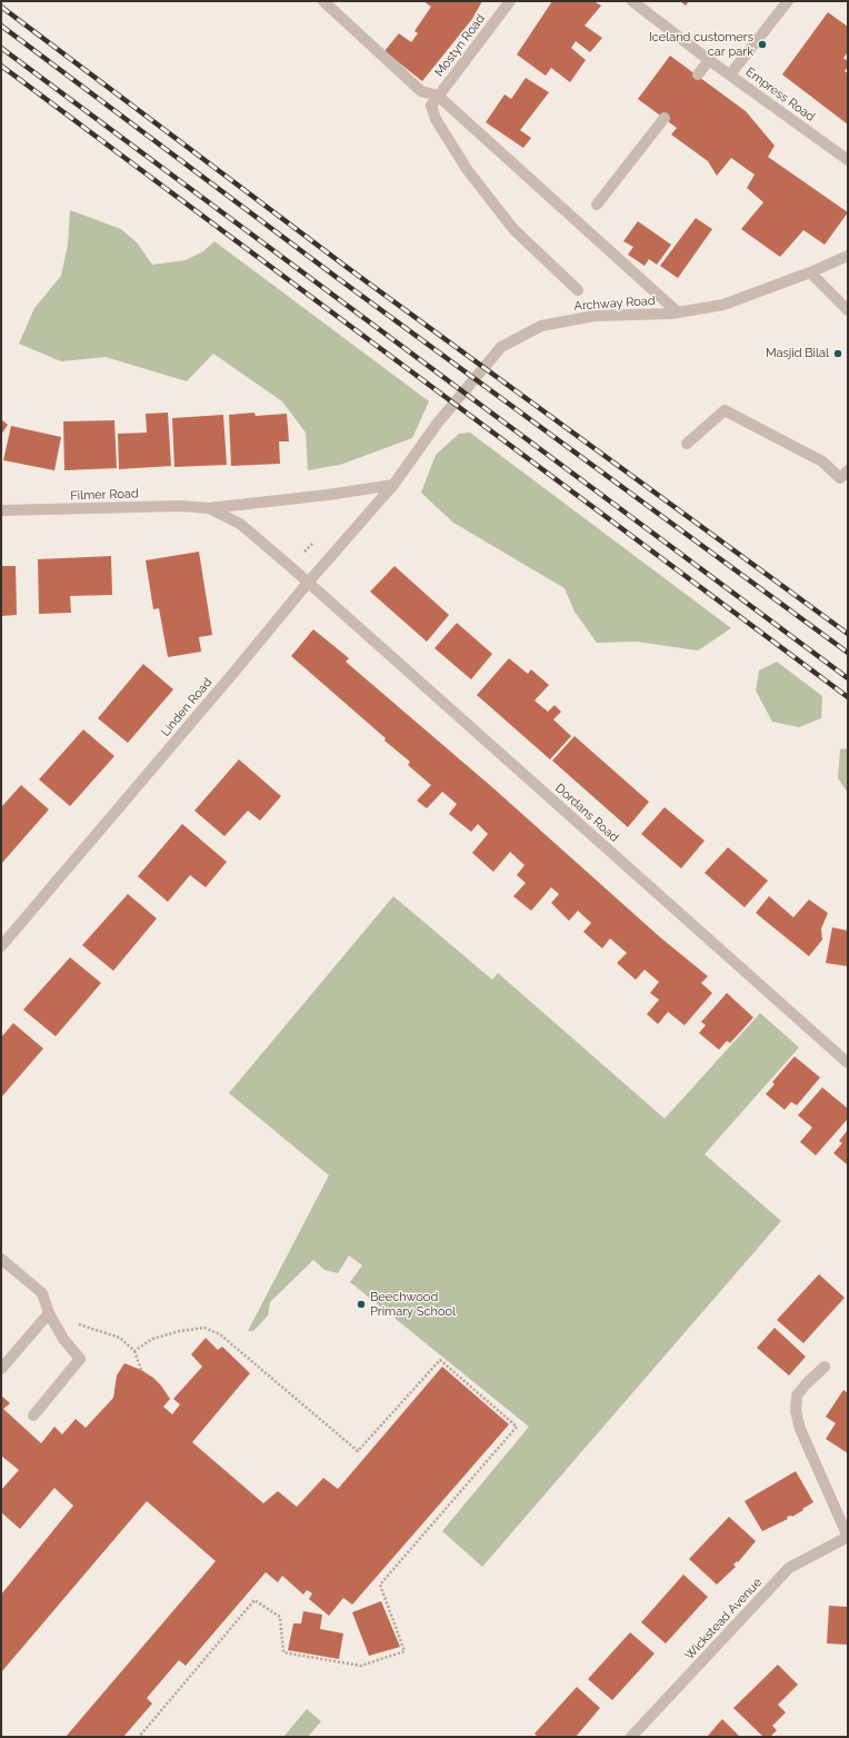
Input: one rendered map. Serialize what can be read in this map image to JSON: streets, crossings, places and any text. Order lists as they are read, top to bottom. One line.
{"streets":{"street":["Mostyn Road","Empress Road","Archway Road","Filmer Road","Linden Road","Dordans Road","Wickstead Avenue"]},"crossings":[["Archway Road","Filmer Road"],["Archway Road","Linden Road"],["Filmer Road","Linden Road"],["Filmer Road","Dordans Road"],["Linden Road","Dordans Road"]],"places":["Iceland customers car park","Masjid Bilal","Beechwood Primary School"]}
